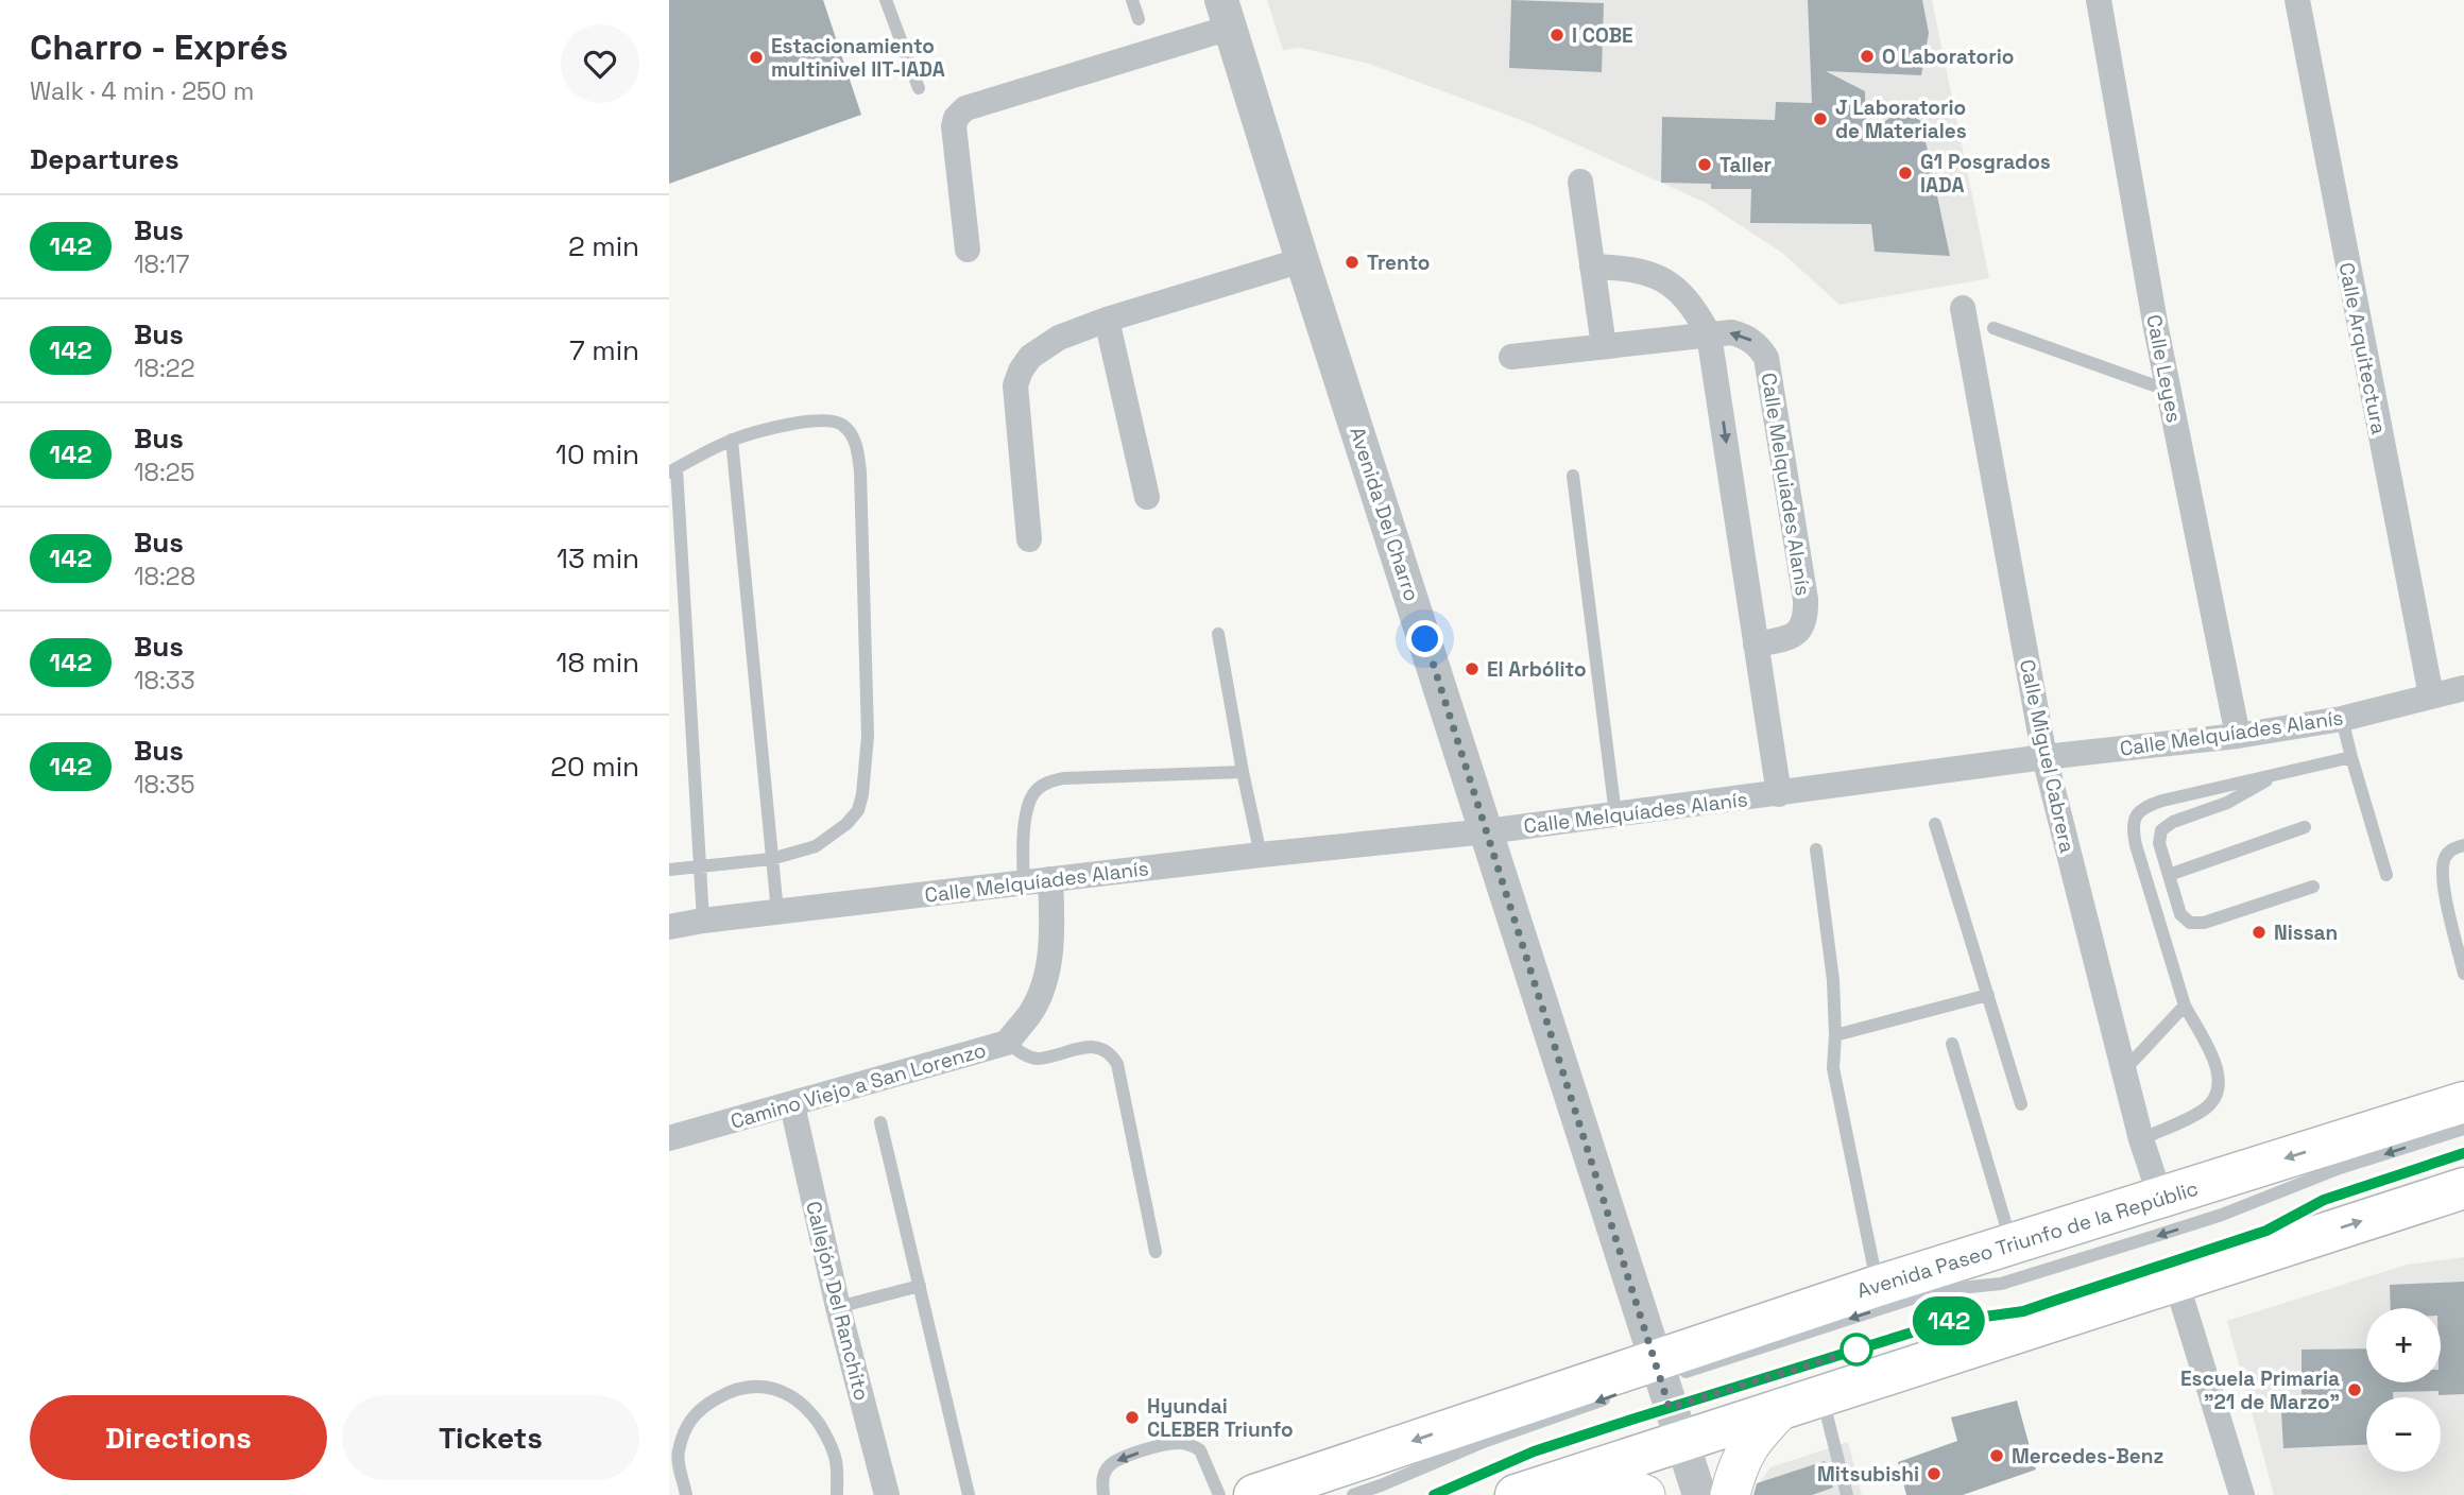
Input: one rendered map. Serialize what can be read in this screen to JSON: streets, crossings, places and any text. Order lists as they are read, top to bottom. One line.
{"streets":{"main road":["Avenida Paseo Triunfo de la Repúblic"],"street":["Calle Arquitectura","Calle Leyes","Calle Melquiades Alanís","Avenida Del Charro","Calle Melquíades Alanís","Calle Miguel Cabrera","Camino Viejo a San Lorenzo","Callejón Del Ranchito"]},"crossings":[["Calle Arquitectura","Calle Melquíades Alanís"],["Calle Leyes","Calle Melquíades Alanís"],["Avenida Del Charro","Calle Melquíades Alanís"],["Avenida Del Charro","Avenida Paseo Triunfo de la Repúblic"],["Calle Melquíades Alanís","Calle Miguel Cabrera"],["Calle Melquíades Alanís","Camino Viejo a San Lorenzo"],["Calle Miguel Cabrera","Avenida Paseo Triunfo de la Repúblic"],["Camino Viejo a San Lorenzo","Callejón Del Ranchito"]],"places":["I COBE","O Laboratorio","Estacionamiento multinivel IIT-IADA","J Laboratorio de Materiales","Taller","G1 Posgrados IADA","Trento","El Arbólito","Nissan","Escuela Primaria \"21 de Marzo\"","Hyundai CLEBER Triunfo","Mercedes-Benz","Mitsubishi"],"lines":["bus line 142"],"page":{"heading":[["Charro - Exprés","Walk · 4 min · 250 m"],"Departures"],"on_map":"142","list":[{"mark":"142","name":"Bus","note":"18:17","value":"2 min"},{"mark":"142","name":"Bus","note":"18:22","value":"7 min"},{"mark":"142","name":"Bus","note":"18:25","value":"10 min"},{"mark":"142","name":"Bus","note":"18:28","value":"13 min"},{"mark":"142","name":"Bus","note":"18:33","value":"18 min"},{"mark":"142","name":"Bus","note":"18:35","value":"20 min"}],"map_buttons":["+","−"],"buttons":["Directions","Tickets"]}}
